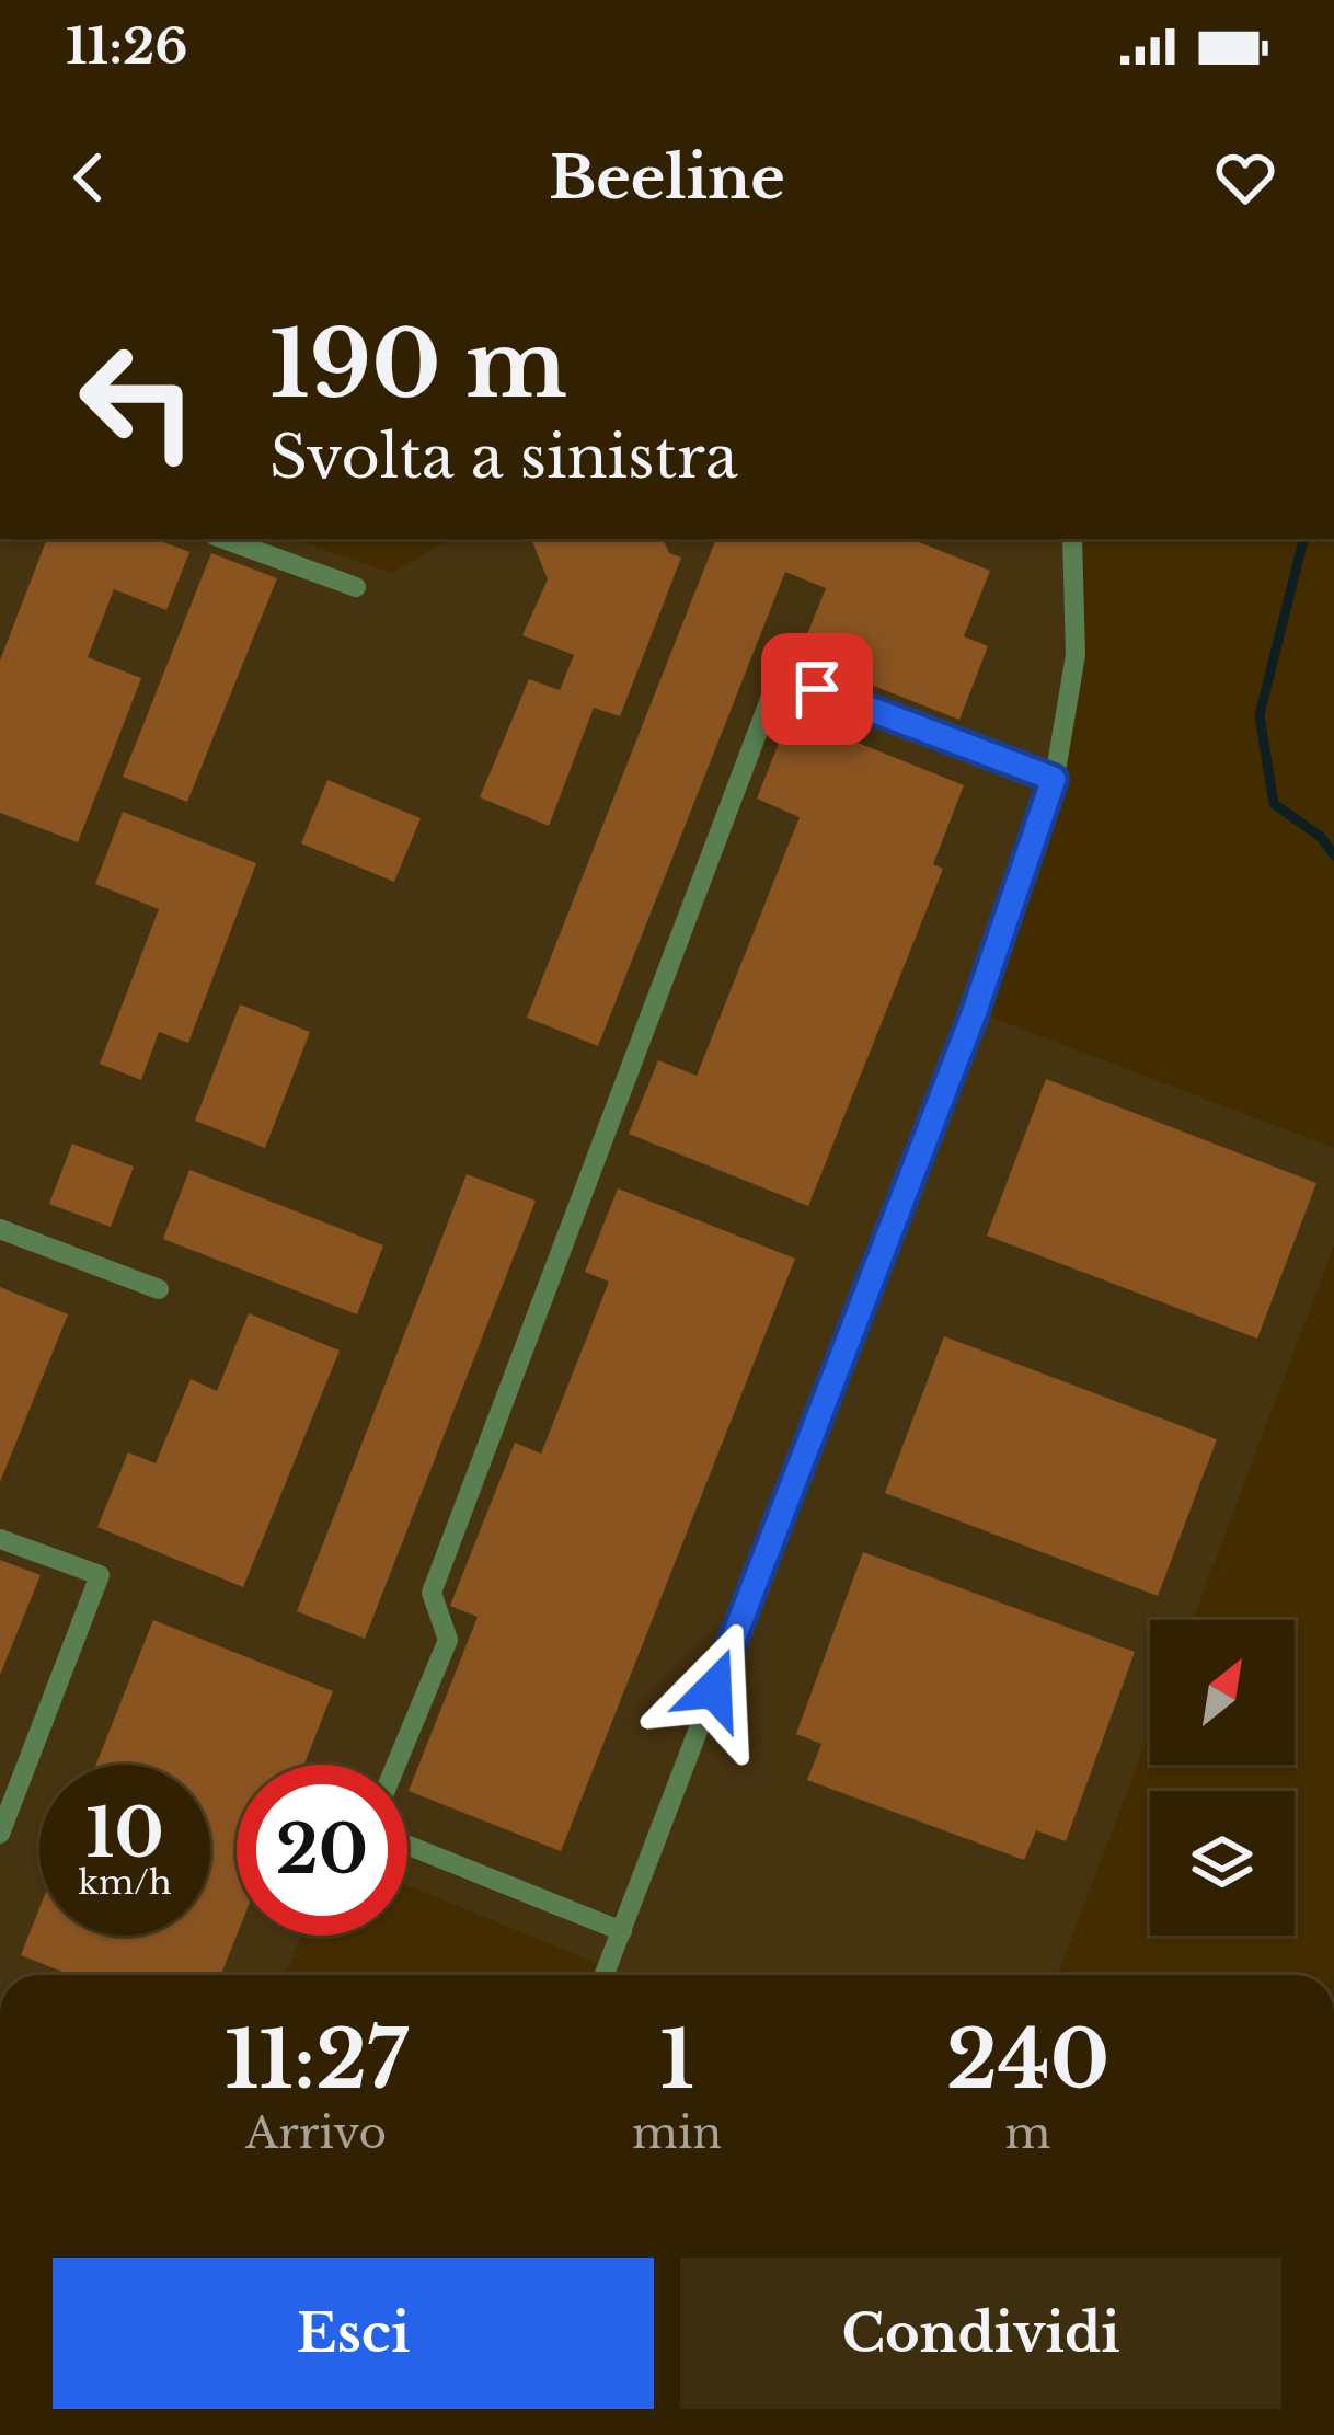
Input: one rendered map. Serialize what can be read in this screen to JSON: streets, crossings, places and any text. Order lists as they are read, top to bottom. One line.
{"north":"top right","page":{"status":"11:26","header":"Beeline","turn":["190 m","Svolta a sinistra"],"speed":"10 km/h","limit":"20","eta":["11:27","Arrivo","1","min","240","m"],"buttons":["Esci","Condividi"]}}
